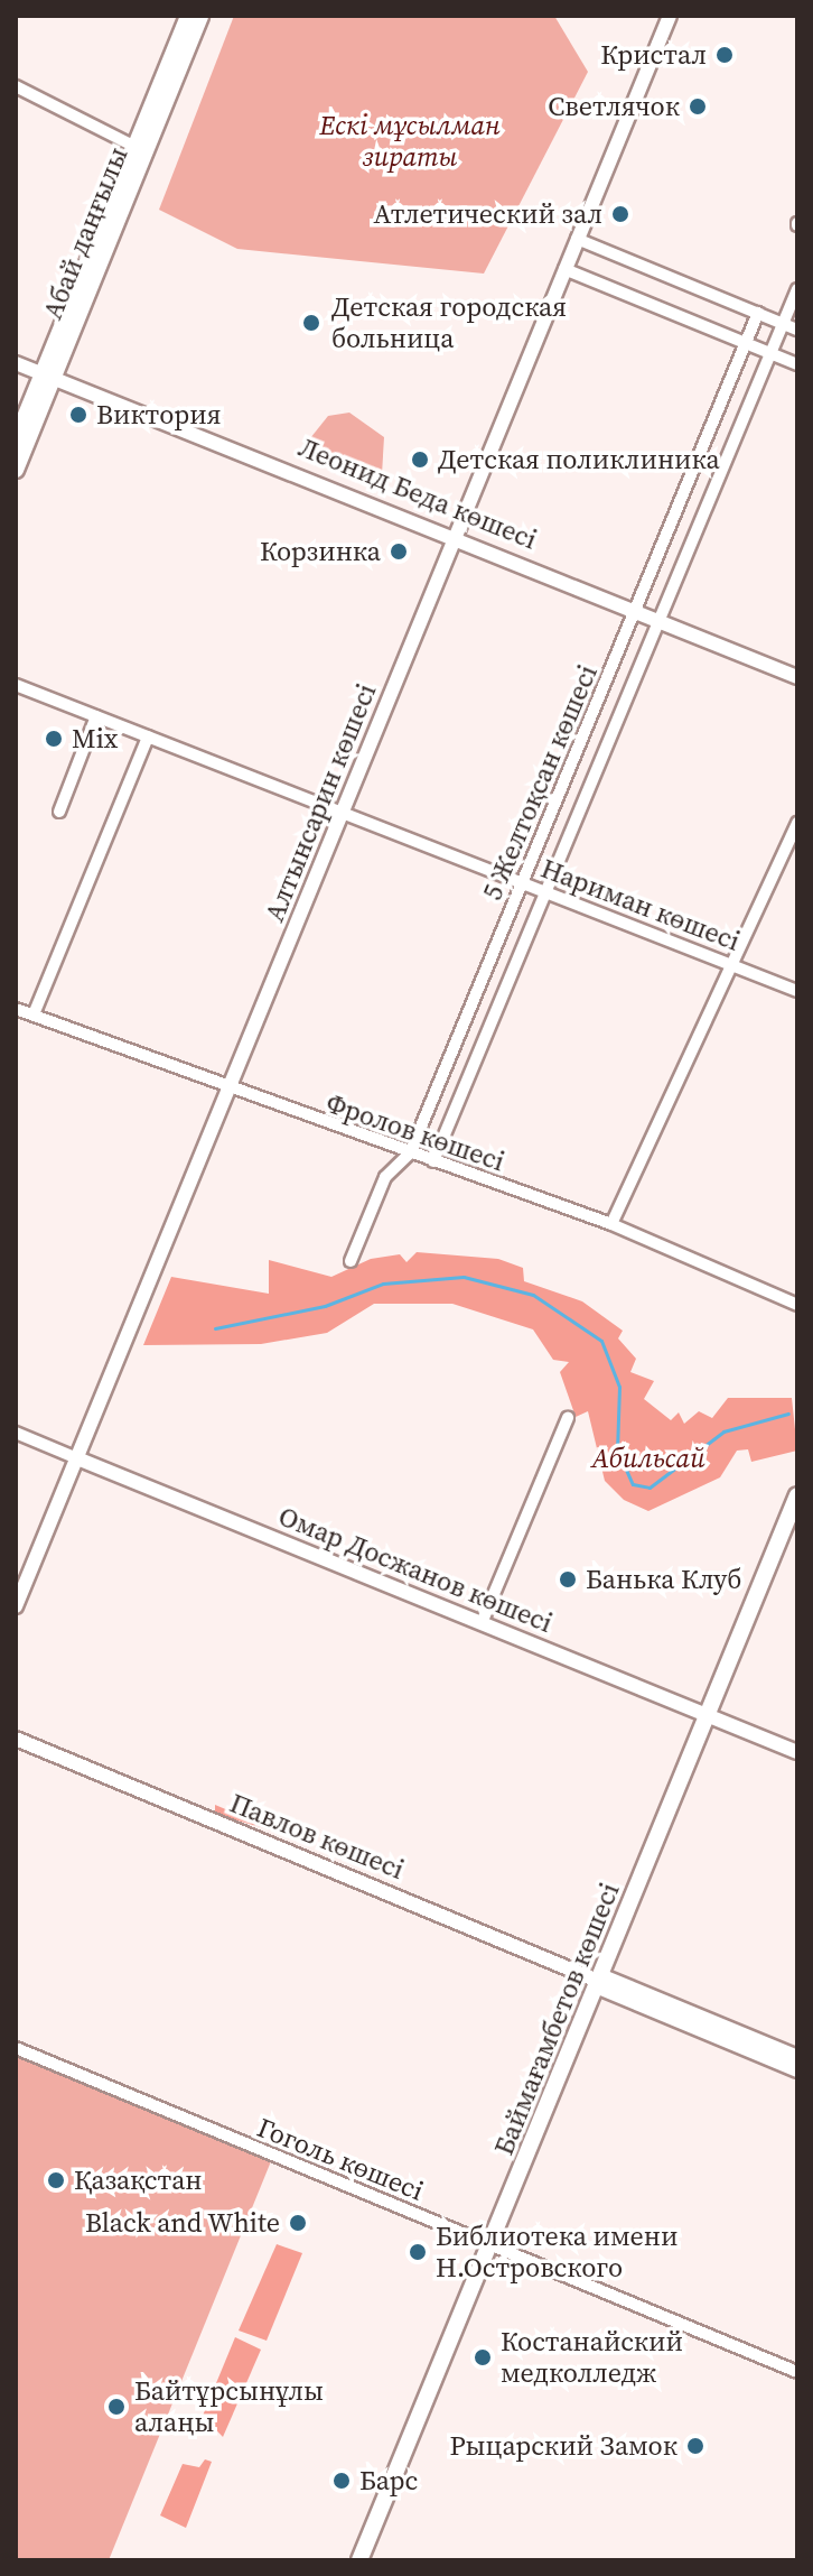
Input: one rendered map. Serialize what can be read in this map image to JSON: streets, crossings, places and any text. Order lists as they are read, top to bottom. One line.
{"streets":{"main road":["Абай даңғылы","Баймағамбетов көшесі"],"street":["Леонид Беда көшесі","5 Желтоқсан көшесі","Алтынсарин көшесі","Нариман көшесі","Фролов көшесі","Омар Досжанов көшесі","Павлов көшесі","Гоголь көшесі"]},"crossings":[["Абай даңғылы","Леонид Беда көшесі"],["Леонид Беда көшесі","5 Желтоқсан көшесі"],["Леонид Беда көшесі","Алтынсарин көшесі"],["5 Желтоқсан көшесі","Нариман көшесі"],["5 Желтоқсан көшесі","Фролов көшесі"],["Алтынсарин көшесі","Нариман көшесі"],["Алтынсарин көшесі","Фролов көшесі"],["Алтынсарин көшесі","Омар Досжанов көшесі"],["Омар Досжанов көшесі","Баймағамбетов көшесі"],["Павлов көшесі","Баймағамбетов көшесі"],["Баймағамбетов көшесі","Гоголь көшесі"]],"parks":["Ескі мұсылман зираты","Абильсай"],"places":["Кристал","Светлячок","Атлетический зал","Детская городская больница","Виктория","Детская поликлиника","Корзинка","Mix","Банька Клуб","Қазақстан","Black and White","Библиотека имени Н.Островского","Костанайский медколледж","Байтұрсынұлы алаңы","Рыцарский Замок","Барс"]}
